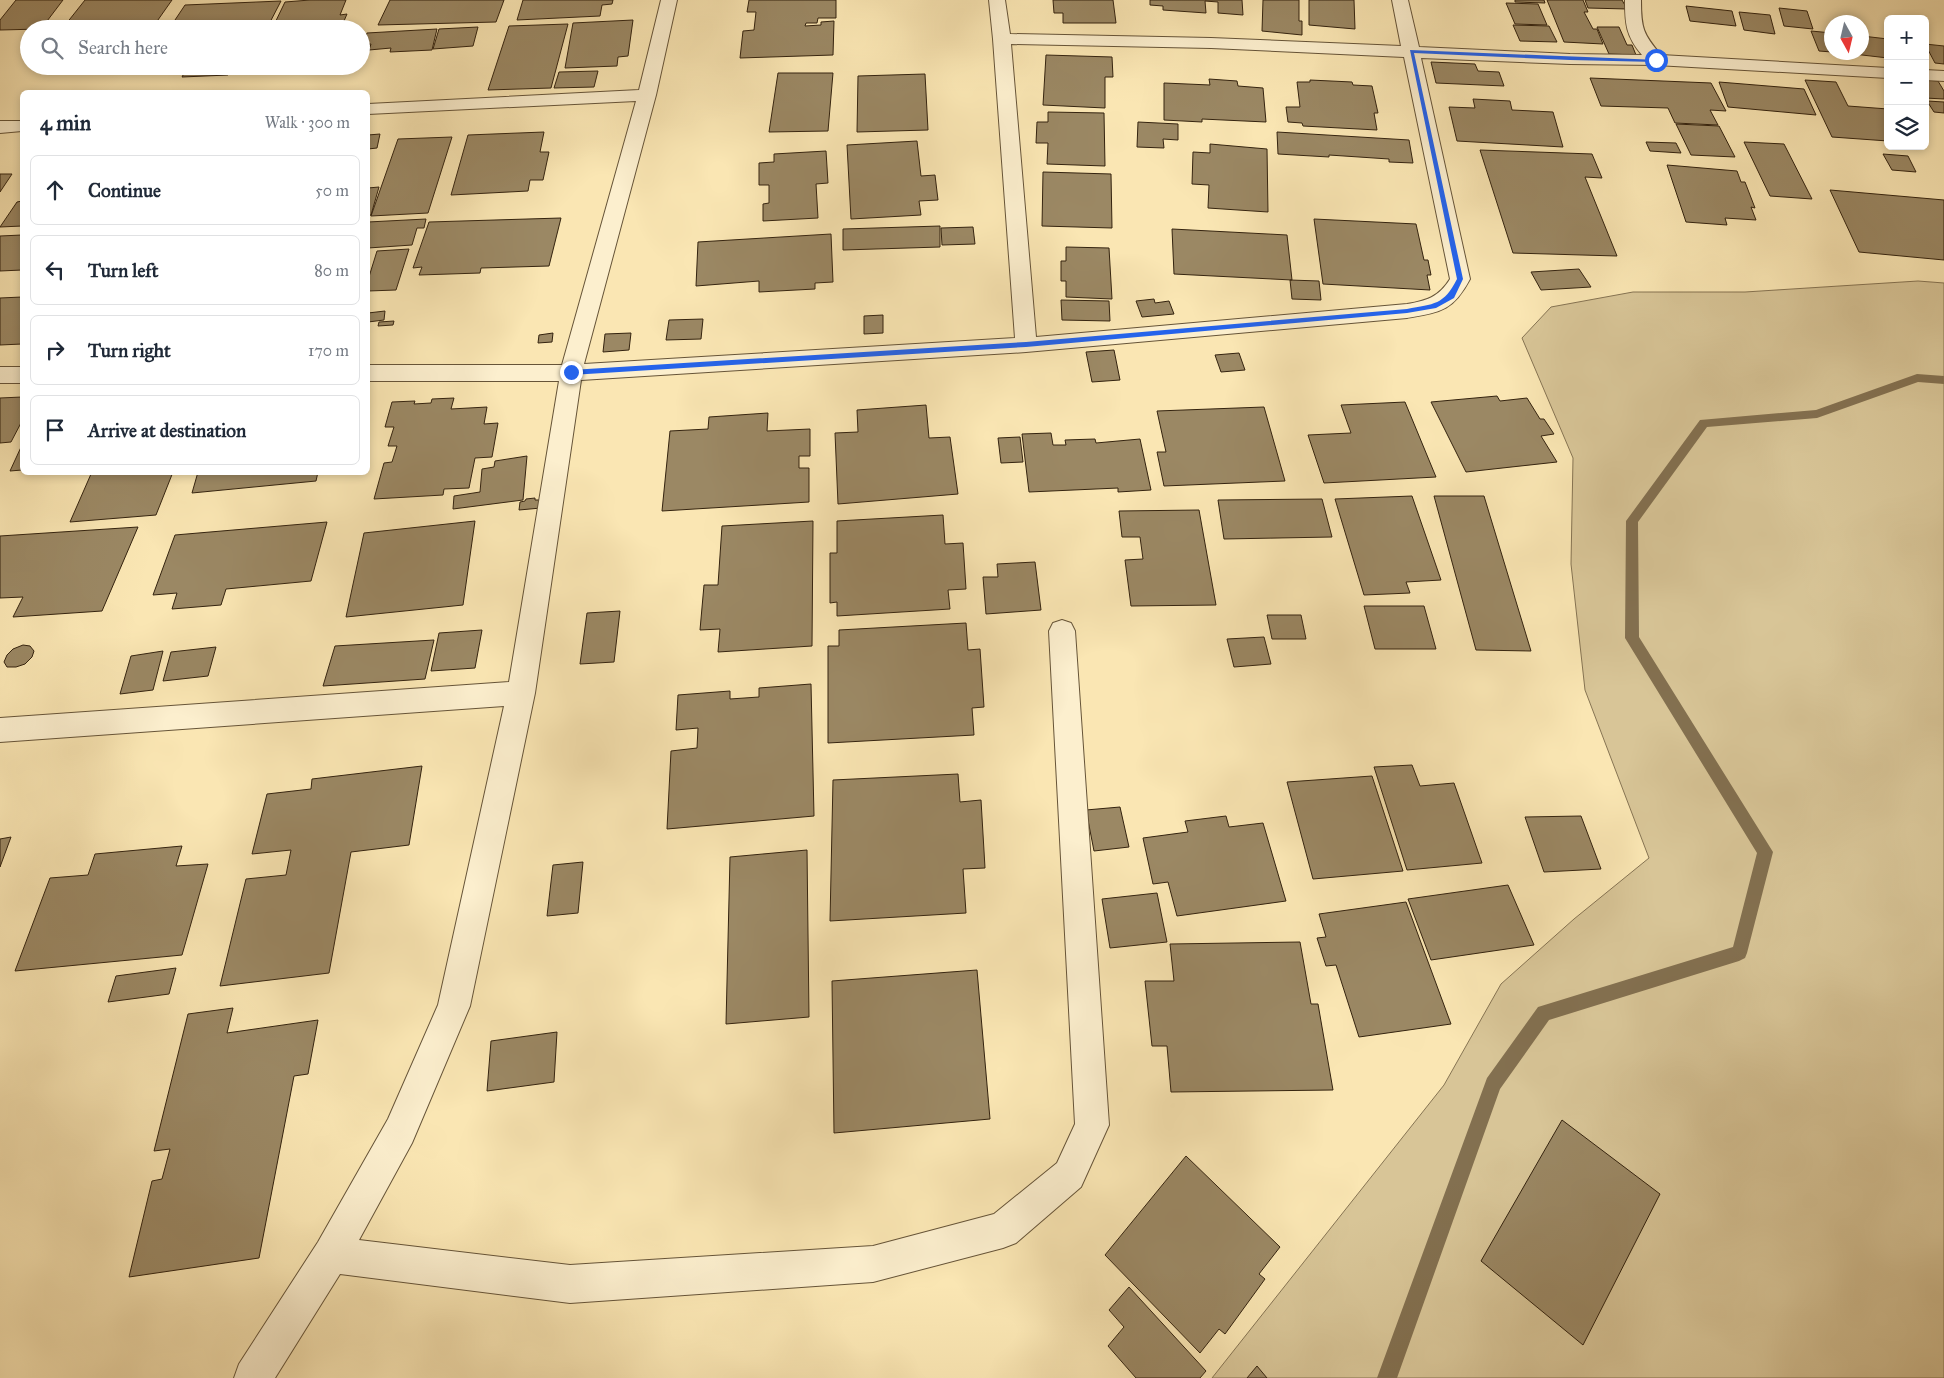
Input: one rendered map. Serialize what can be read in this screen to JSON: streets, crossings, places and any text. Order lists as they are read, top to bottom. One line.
{"north":"bottom","page":{"map_buttons":["+","−"],"search":"Search here","heading":["4 min","Walk · 300 m"],"list":[["Continue","50 m"],["Turn left","80 m"],["Turn right","170 m"],"Arrive at destination"]}}
